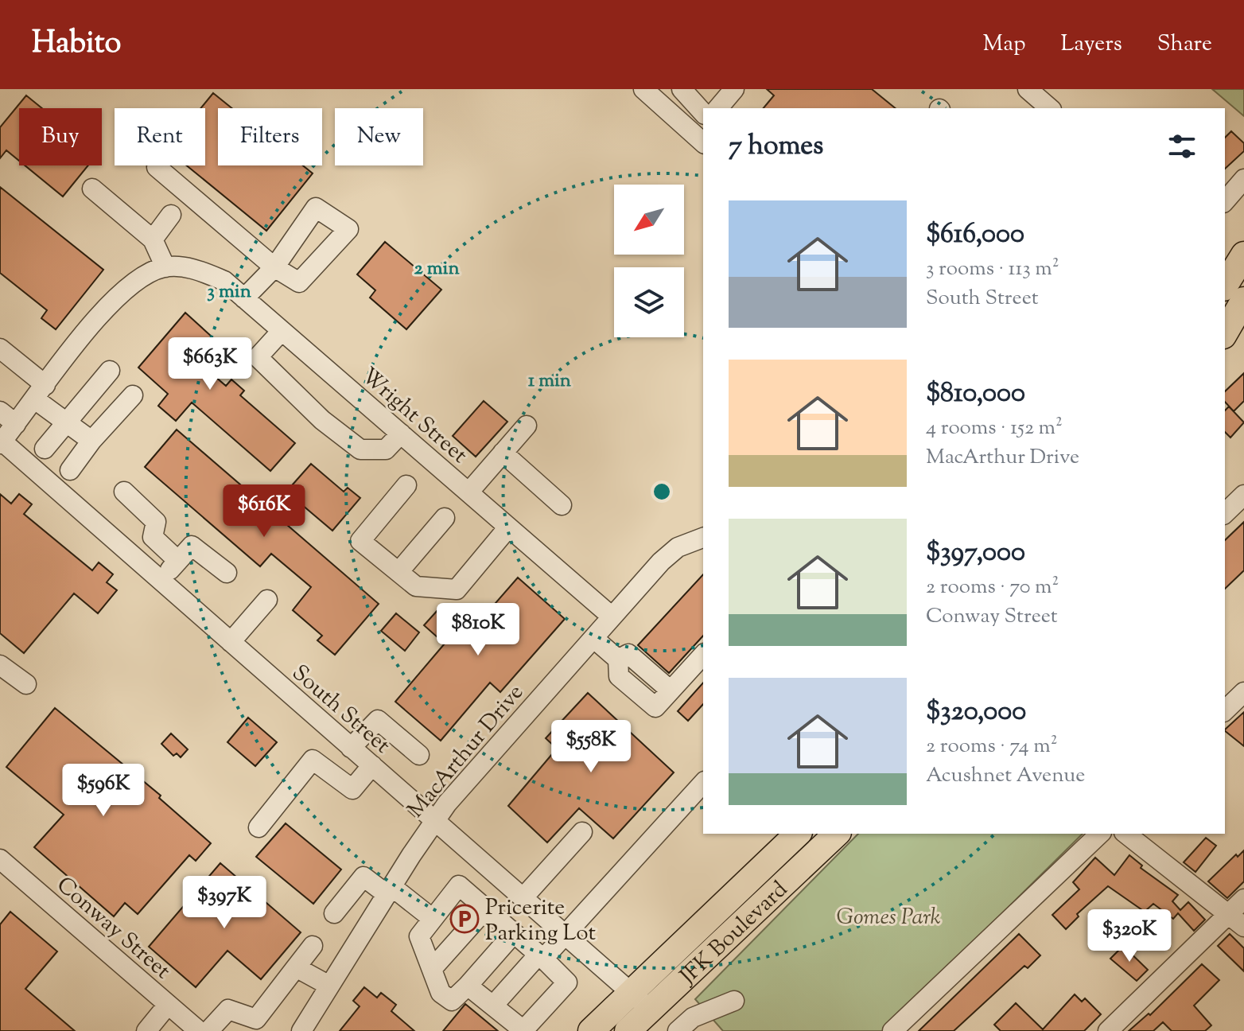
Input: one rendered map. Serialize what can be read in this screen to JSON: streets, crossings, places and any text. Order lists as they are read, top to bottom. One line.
{"streets":{"main road":["JFK Boulevard"],"street":["Wright Street","South Street","MacArthur Drive","Conway Street"]},"crossings":[["Wright Street","MacArthur Drive"],["South Street","MacArthur Drive"],["South Street","JFK Boulevard"]],"parks":["Gomes Park"],"places":{"parking":["Pricerite Parking Lot"]},"north":"bottom left","page":{"header":"Habito","nav":["Map","Layers","Share"],"chip":["Buy","Rent","Filters","New"],"heading":"7 homes","list":[{"name":"$616,000","note":"3 rooms · 113 m² · South Street"},{"name":"$810,000","note":"4 rooms · 152 m² · MacArthur Drive"},{"name":"$397,000","note":"2 rooms · 70 m² · Conway Street"},{"name":"$320,000","note":"2 rooms · 74 m² · Acushnet Avenue"}],"price":["$663K","$616K","$810K","$558K","$596K","$397K","$320K"]},"rings":["2 min","3 min","1 min"]}
